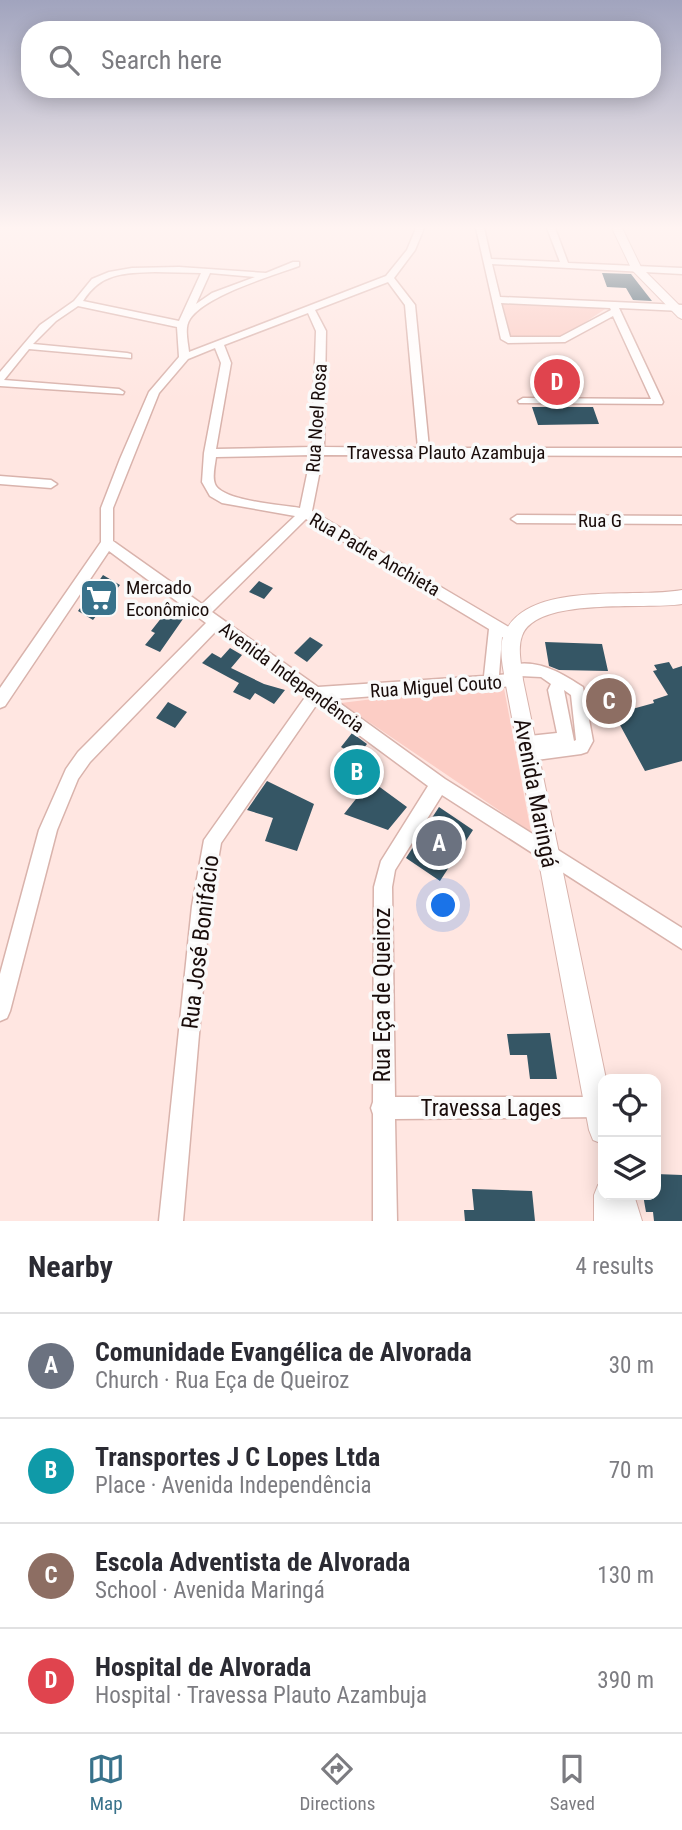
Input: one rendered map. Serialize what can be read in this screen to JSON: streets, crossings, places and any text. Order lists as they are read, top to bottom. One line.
{"streets":{"main road":["Avenida Maringá"],"street":["Rua Noel Rosa","Travessa Plauto Azambuja","Rua G","Rua Padre Anchieta","Avenida Independência","Rua Miguel Couto","Rua José Bonifácio","Rua Eça de Queiroz","Travessa Lages"]},"crossings":[["Rua Noel Rosa","Travessa Plauto Azambuja"],["Rua Noel Rosa","Rua Padre Anchieta"],["Travessa Plauto Azambuja","Rua Padre Anchieta"],["Rua Padre Anchieta","Avenida Maringá"],["Avenida Independência","Rua Miguel Couto"],["Avenida Independência","Avenida Maringá"],["Avenida Independência","Rua José Bonifácio"],["Avenida Independência","Rua Eça de Queiroz"],["Rua Miguel Couto","Avenida Maringá"],["Rua Miguel Couto","Rua José Bonifácio"],["Rua Eça de Queiroz","Travessa Lages"]],"places":{"supermarket":["Mercado Econômico"]},"page":{"search":"Search here","pins":["D","C","B","A"],"heading":["Nearby","4 results"],"list":[{"mark":"A","name":"Comunidade Evangélica de Alvorada","note":"Church · Rua Eça de Queiroz","value":"30 m"},{"mark":"B","name":"Transportes J C Lopes Ltda","note":"Place · Avenida Independência","value":"70 m"},{"mark":"C","name":"Escola Adventista de Alvorada","note":"School · Avenida Maringá","value":"130 m"},{"mark":"D","name":"Hospital de Alvorada","note":"Hospital · Travessa Plauto Azambuja","value":"390 m"}],"nav":["Map","Directions","Saved"]}}
